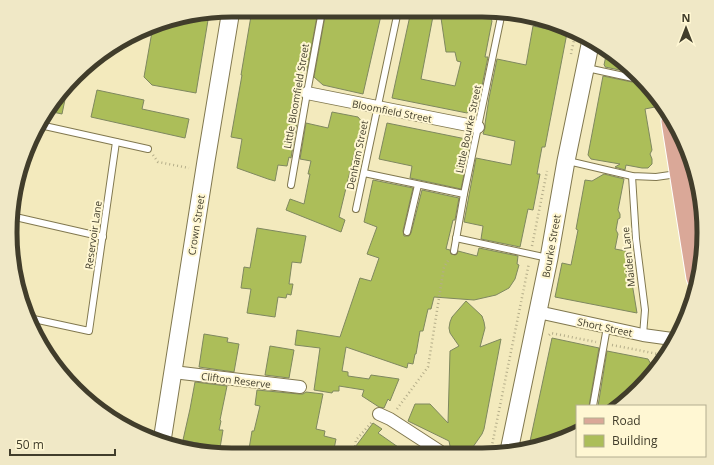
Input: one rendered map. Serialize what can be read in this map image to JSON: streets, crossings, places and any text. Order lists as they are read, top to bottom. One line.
{"streets":{"street":["Bloomfield Street","Crown Street","Bourke Street","Short Street","Clifton Reserve"],"lane":["Little Bloomfield Street","Little Bourke Street","Denham Street","Reservoir Lane","Maiden Lane"]},"crossings":[["Little Bloomfield Street","Bloomfield Street"],["Bloomfield Street","Little Bourke Street"],["Bloomfield Street","Denham Street"],["Crown Street","Clifton Reserve"],["Bourke Street","Short Street"],["Maiden Lane","Short Street"]],"legend":["Road","Building"],"scale_bar":"50 m","north":"top"}
